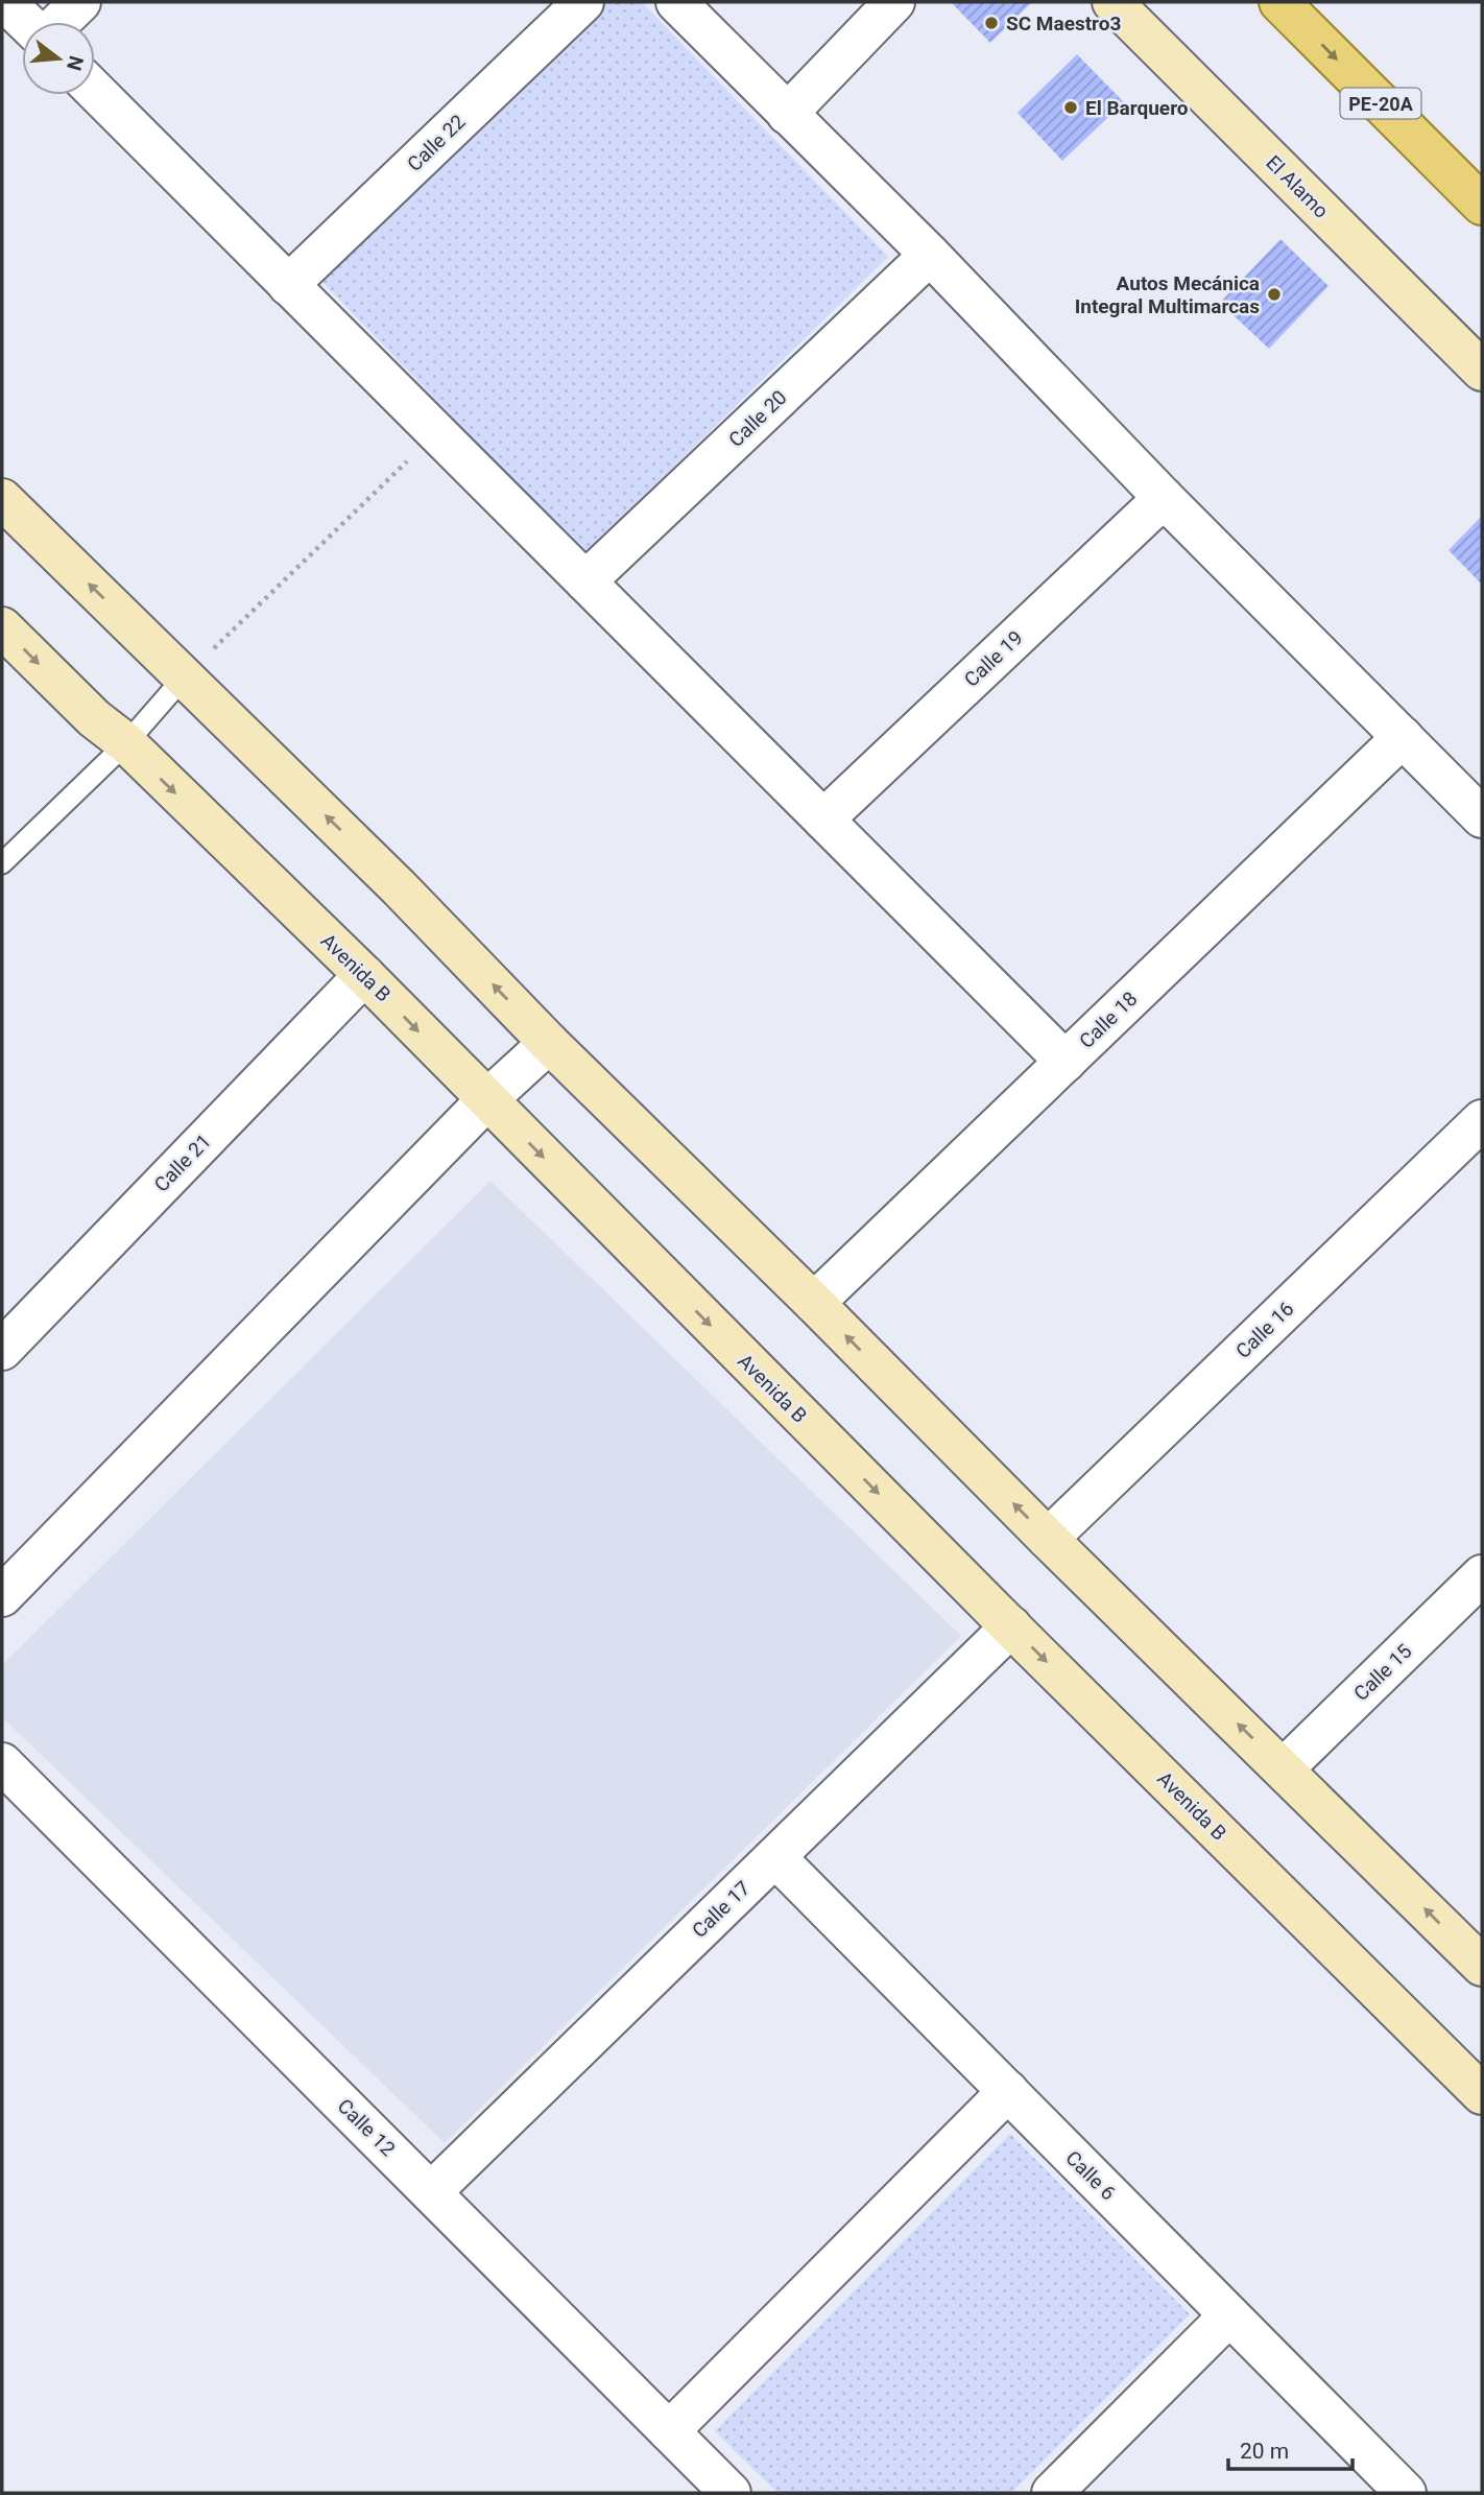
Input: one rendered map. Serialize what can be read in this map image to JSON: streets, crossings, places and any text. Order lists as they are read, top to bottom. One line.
{"streets":{"main road":["PE-20A"],"street":["Calle 22","El Alamo","Calle 20","Calle 19","Avenida B","Calle 18","Calle 21","Calle 16","Calle 15","Calle 17","Calle 12","Calle 6"]},"crossings":[["Avenida B","Calle 21"],["Avenida B","Calle 17"],["Calle 17","Calle 12"],["Calle 17","Calle 6"]],"places":["SC Maestro3","El Barquero","Autos Mecánica Integral Multimarcas"],"scale_bar":"20 m","north":"right"}
